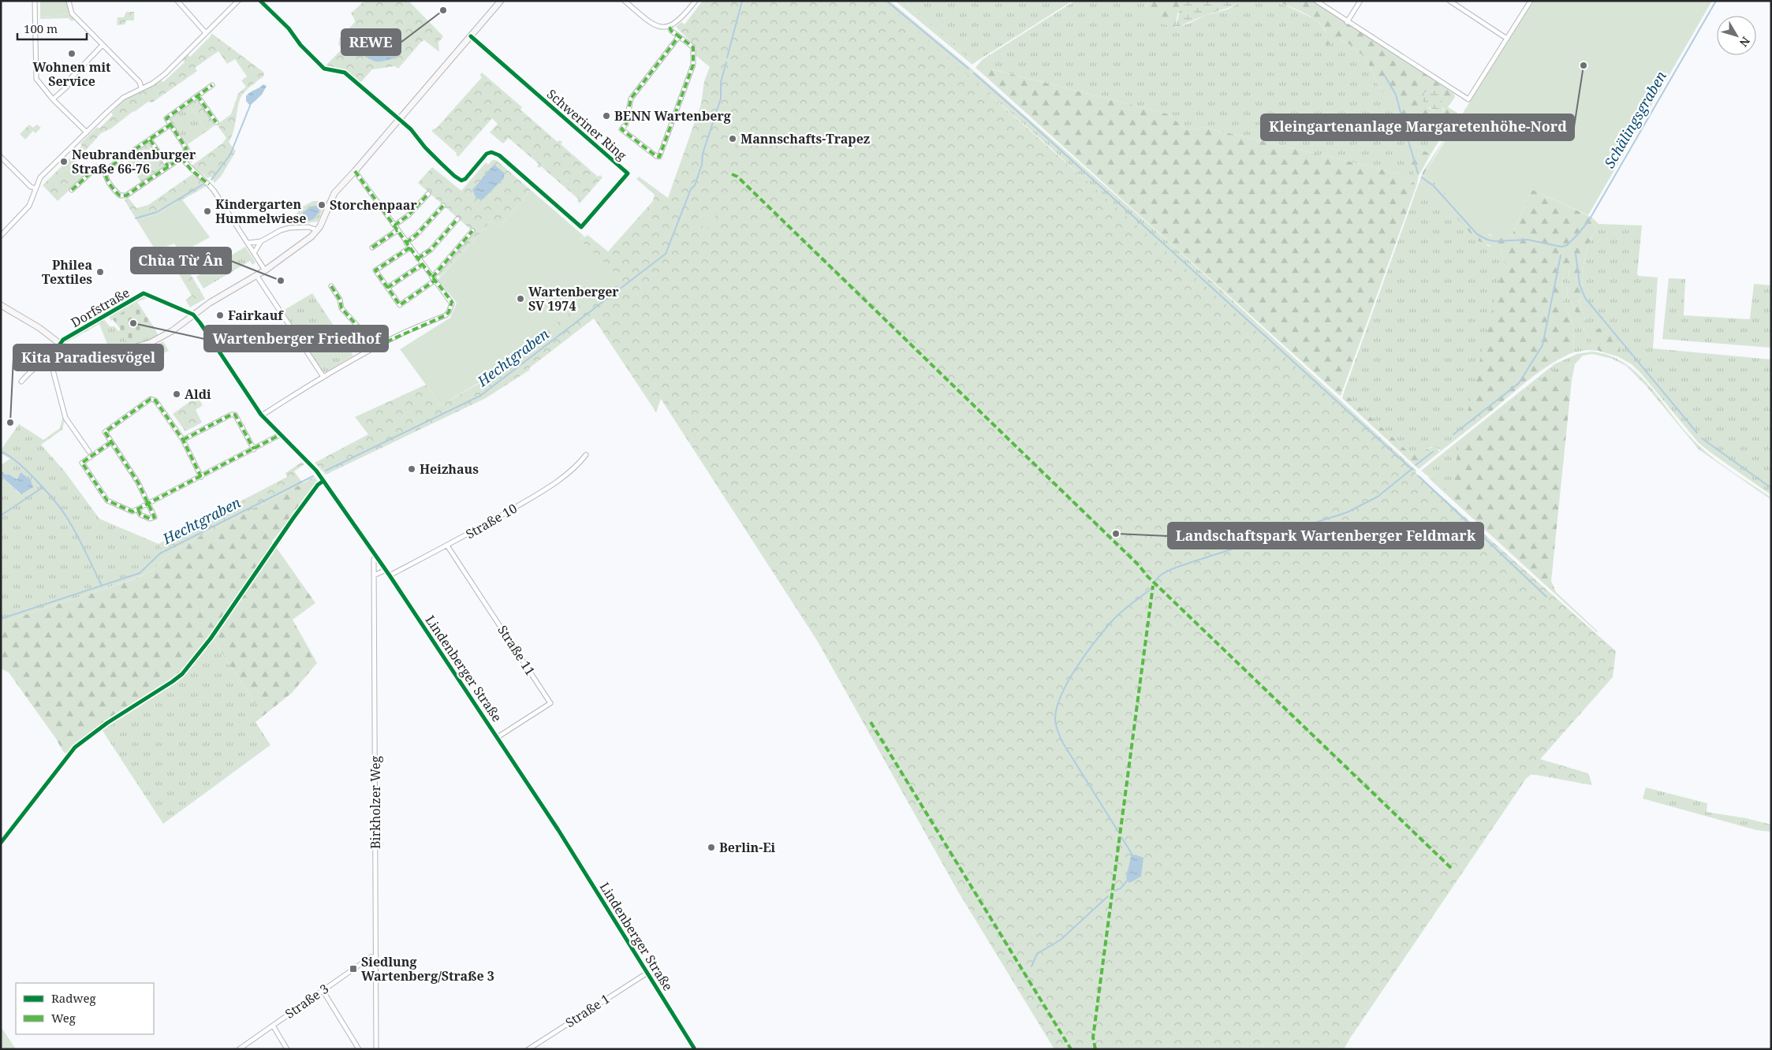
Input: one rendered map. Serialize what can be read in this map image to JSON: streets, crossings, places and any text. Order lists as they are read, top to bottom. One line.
{"streets":{"main road":["Dorfstraße"],"street":["Schweriner Ring","Straße 10","Straße 11","Lindenberger Straße","Birkholzer Weg","Straße 3","Straße 1"]},"crossings":[["Schweriner Ring","Dorfstraße"],["Dorfstraße","Lindenberger Straße"],["Straße 10","Straße 11"],["Straße 10","Lindenberger Straße"],["Straße 11","Lindenberger Straße"],["Lindenberger Straße","Birkholzer Weg"],["Lindenberger Straße","Straße 1"],["Birkholzer Weg","Straße 3"]],"water":["Schälingsgraben","Hechtgraben"],"places":{"other":["REWE","Wohnen mit Service","Kleingartenanlage Margaretenhöhe-Nord","BENN Wartenberg","Mannschafts-Trapez","Neubrandenburger Straße 66-76","Storchenpaar","Kindergarten Hummelwiese","Philea Textiles","Chùa Từ Ân","Wartenberger SV 1974","Fairkauf","Wartenberger Friedhof","Aldi","Kita Paradiesvögel","Heizhaus","Landschaftspark Wartenberger Feldmark","Berlin-Ei"],"transit":["Siedlung Wartenberg/Straße 3"]},"legend":["Radweg","Weg"],"scale_bar":"100 m","north":"bottom right"}
